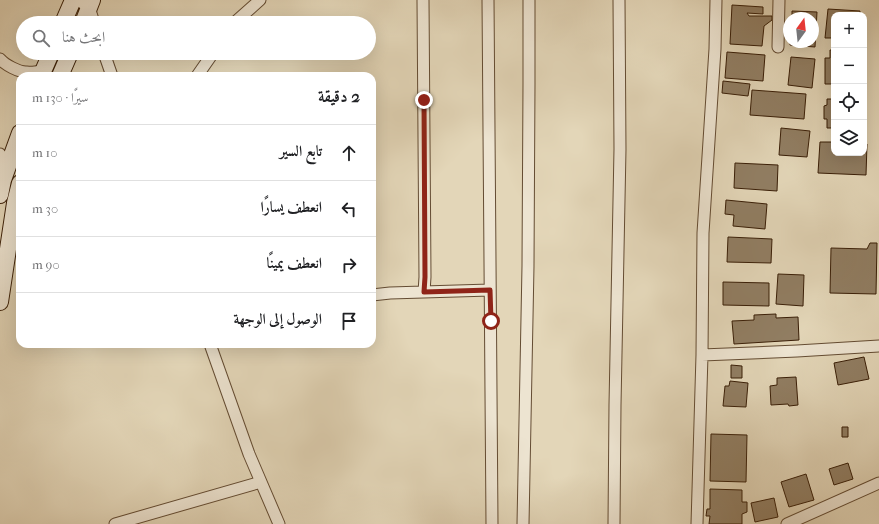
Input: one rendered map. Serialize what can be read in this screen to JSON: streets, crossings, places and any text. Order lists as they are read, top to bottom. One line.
{"north":"top","page":{"map_buttons":["+","−"],"search":"ابحث هنا","heading":["2 دقيقة","سيرًا · 130 m"],"list":[["تابع السير","10 m"],["انعطف يسارًا","30 m"],["انعطف يمينًا","90 m"],"الوصول إلى الوجهة"]}}
